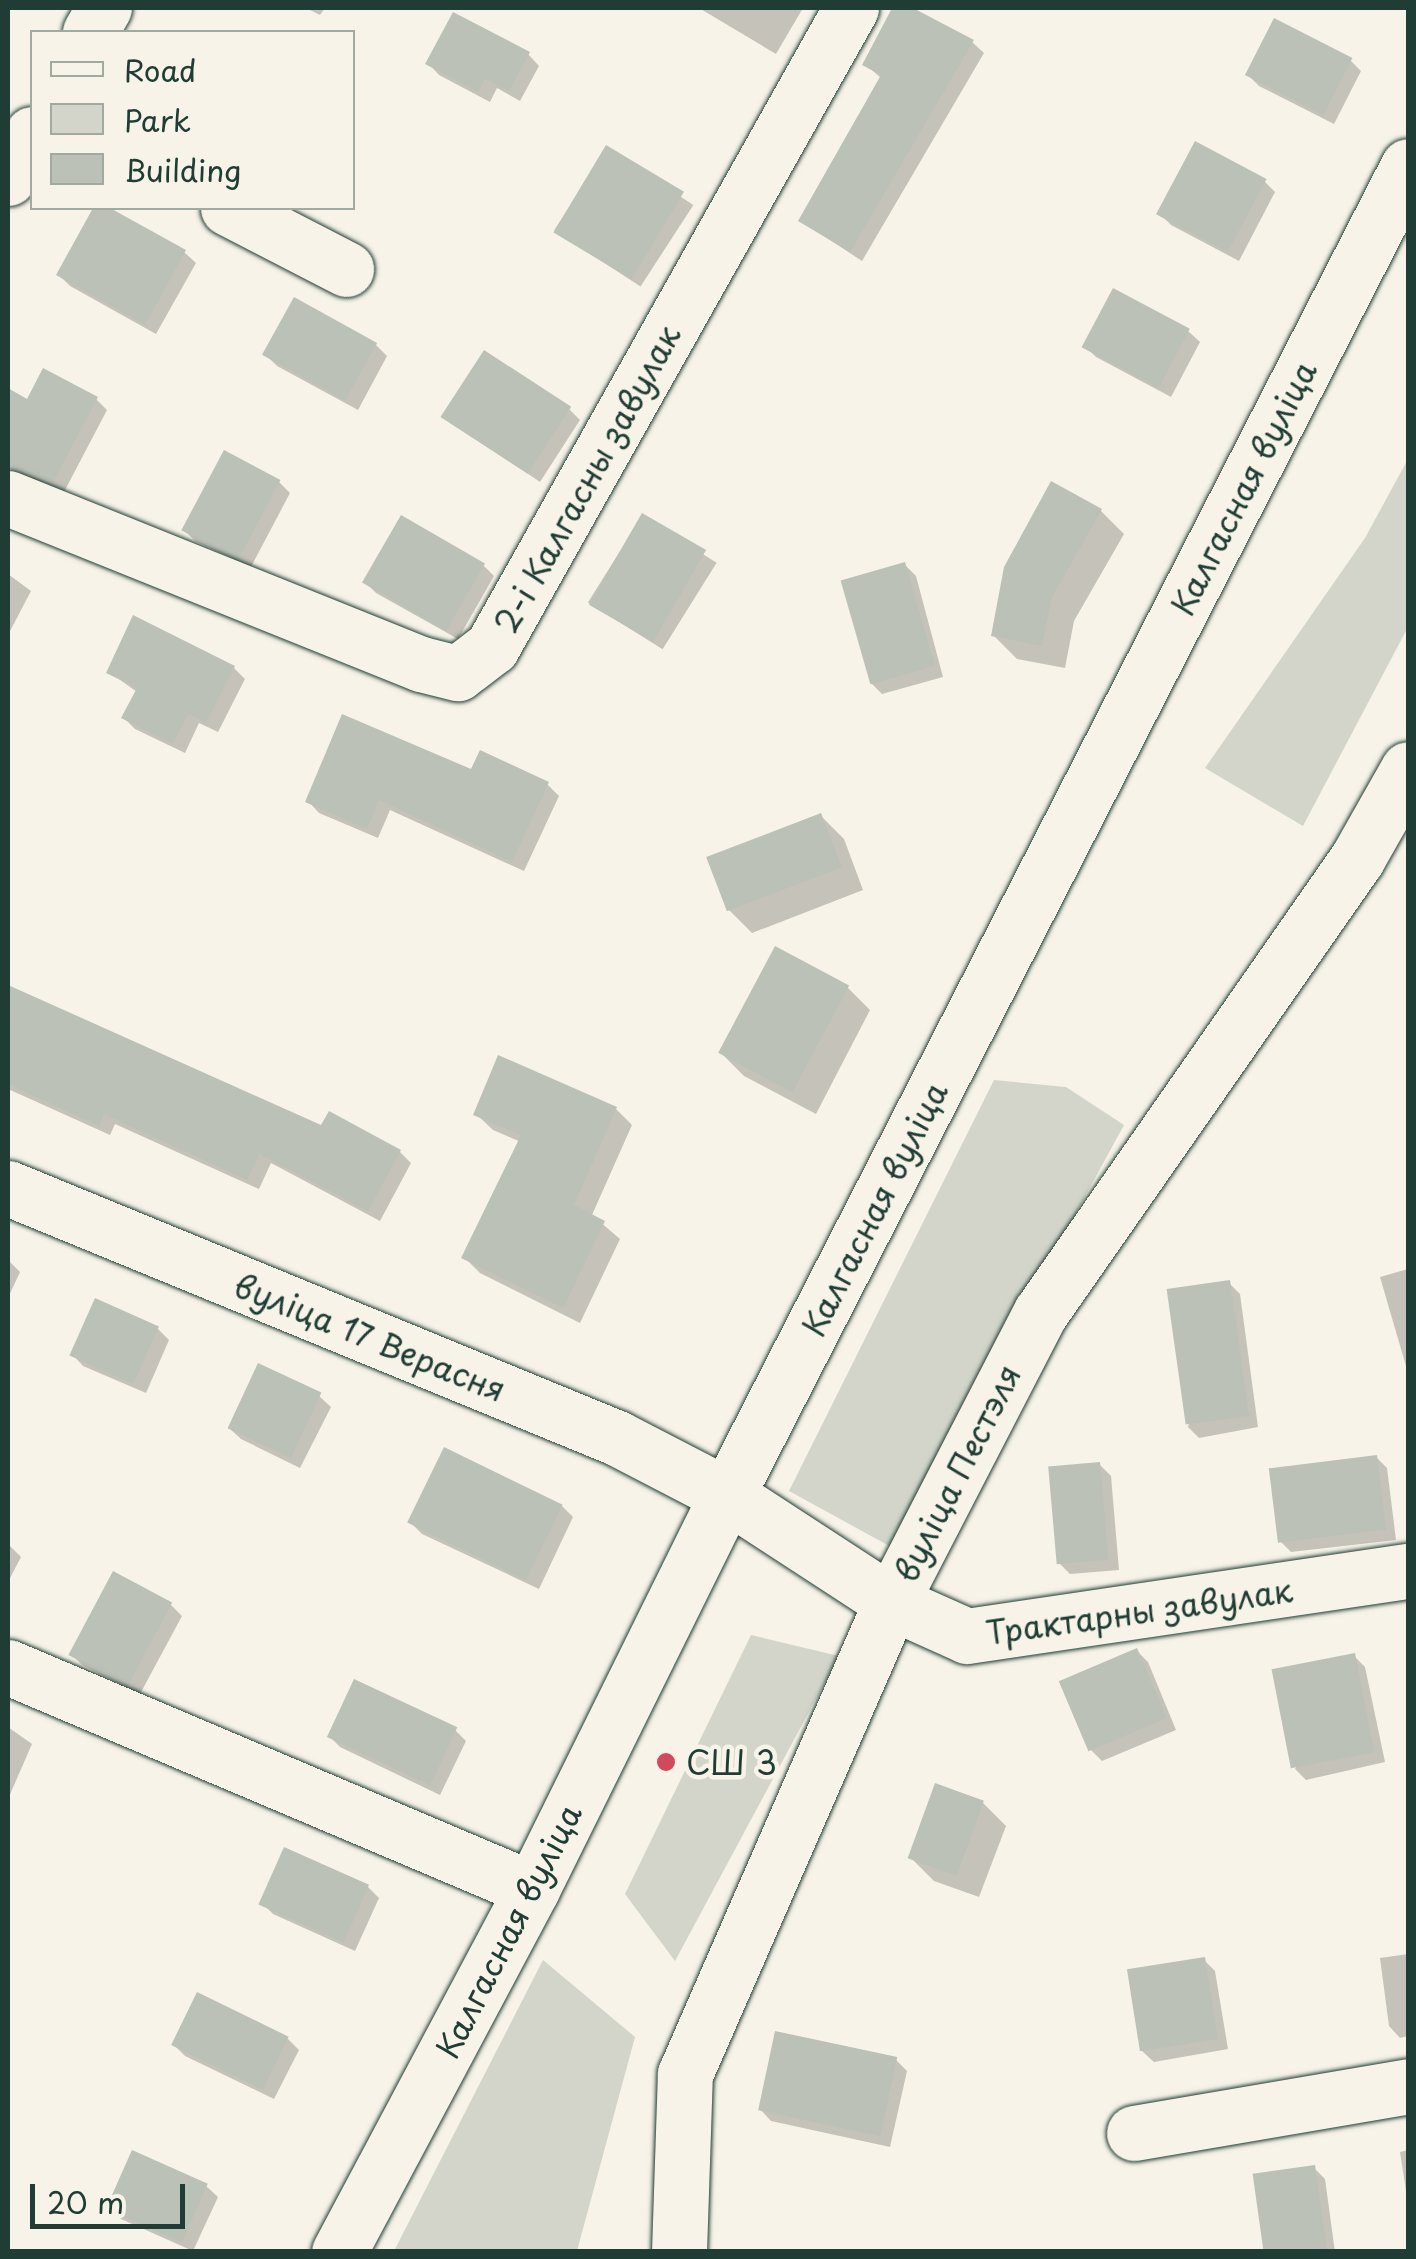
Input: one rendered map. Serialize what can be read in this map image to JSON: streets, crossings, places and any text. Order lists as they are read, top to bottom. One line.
{"streets":{"street":["2-і Калгасны завулак","Калгасная вуліца","вуліца 17 Верасня","вуліца Пестэля","Трактарны завулак"]},"crossings":[["Калгасная вуліца","вуліца 17 Верасня"],["Калгасная вуліца","Трактарны завулак"],["вуліца 17 Верасня","Трактарны завулак"],["вуліца Пестэля","Трактарны завулак"]],"places":["СШ 3"],"legend":["Road","Park","Building"],"scale_bar":"20 m"}
